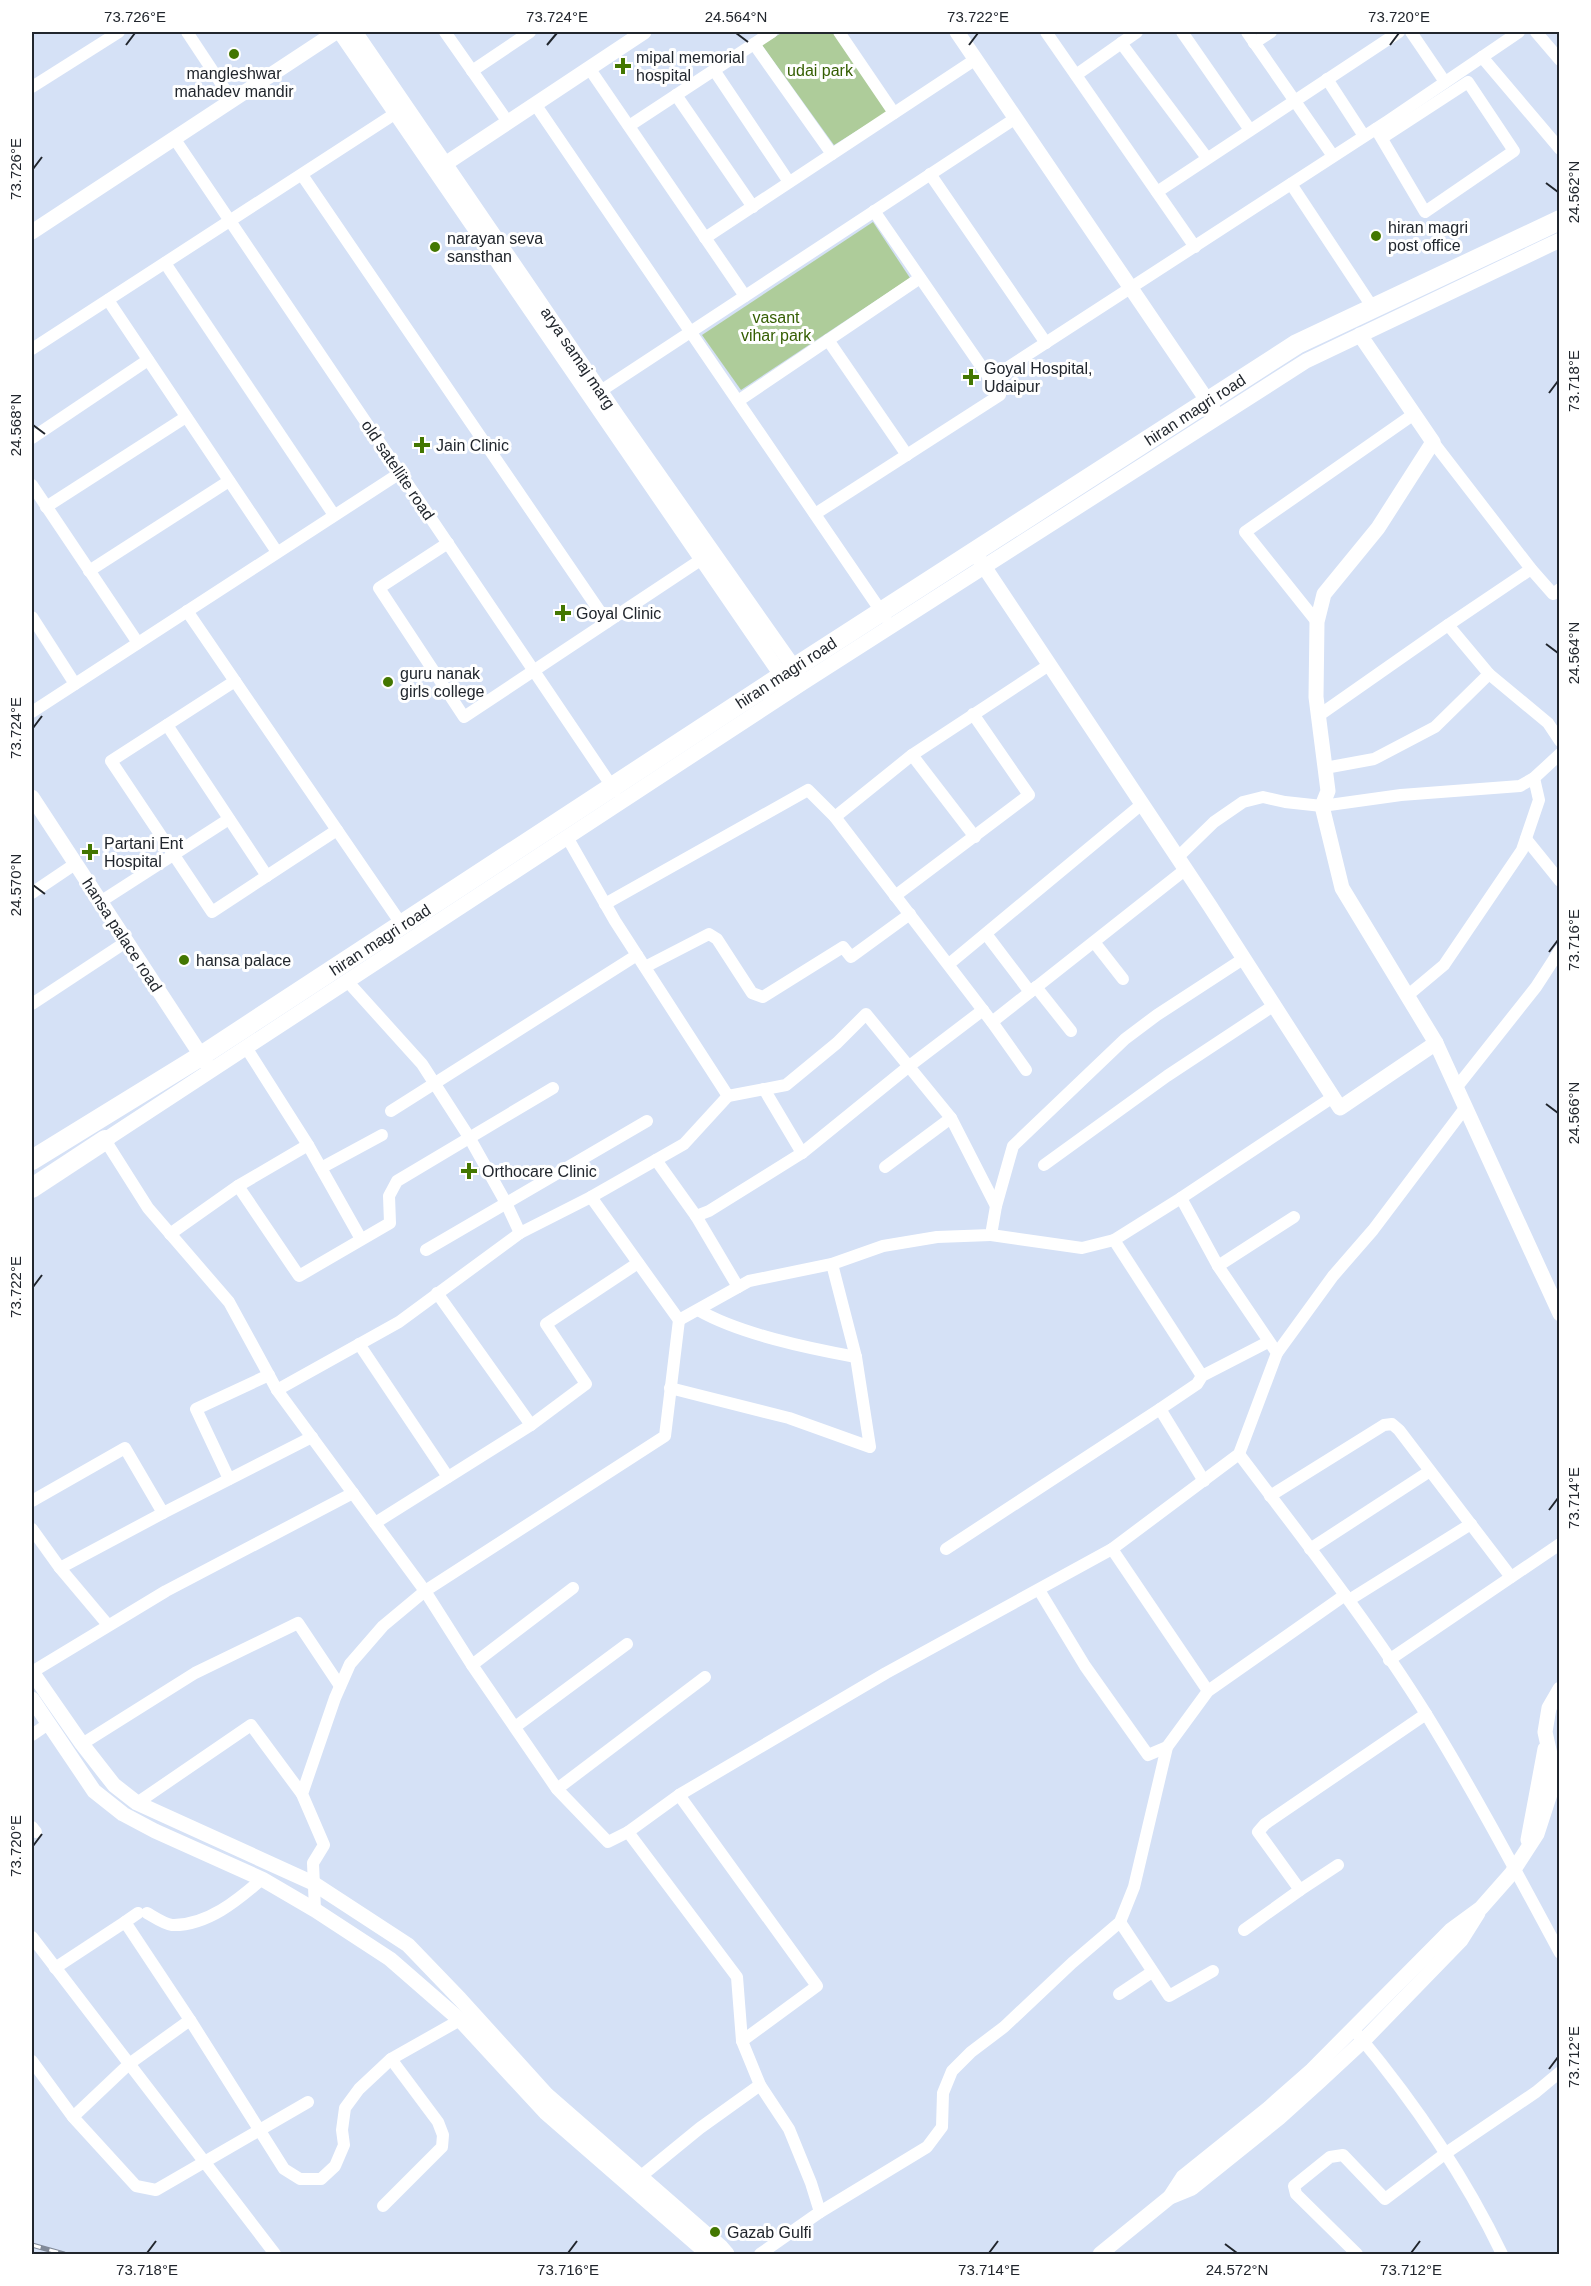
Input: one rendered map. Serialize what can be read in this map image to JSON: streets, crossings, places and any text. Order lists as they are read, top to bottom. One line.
{"streets":{"main road":["hiran magri road"],"street":["arya samaj marg","old satellite road","hansa palace road"]},"crossings":[["arya samaj marg","hiran magri road"],["hiran magri road","old satellite road"],["hiran magri road","hansa palace road"]],"parks":["udai park","vasant vihar park"],"places":{"other":["mangleshwar mahadev mandir","hiran magri post office","narayan seva sansthan","guru nanak girls college","hansa palace","Gazab Gulfi"],"health":["mipal memorial hospital","Goyal Hospital, Udaipur","Jain Clinic","Goyal Clinic","Partani Ent Hospital","Orthocare Clinic"]},"coordinates":["73.726°E","73.724°E","24.564°N","73.722°E","73.720°E","24.562°N","73.718°E","24.568°N","24.570°N","73.716°E","24.566°N","73.714°E","73.712°E","24.572°N"]}
